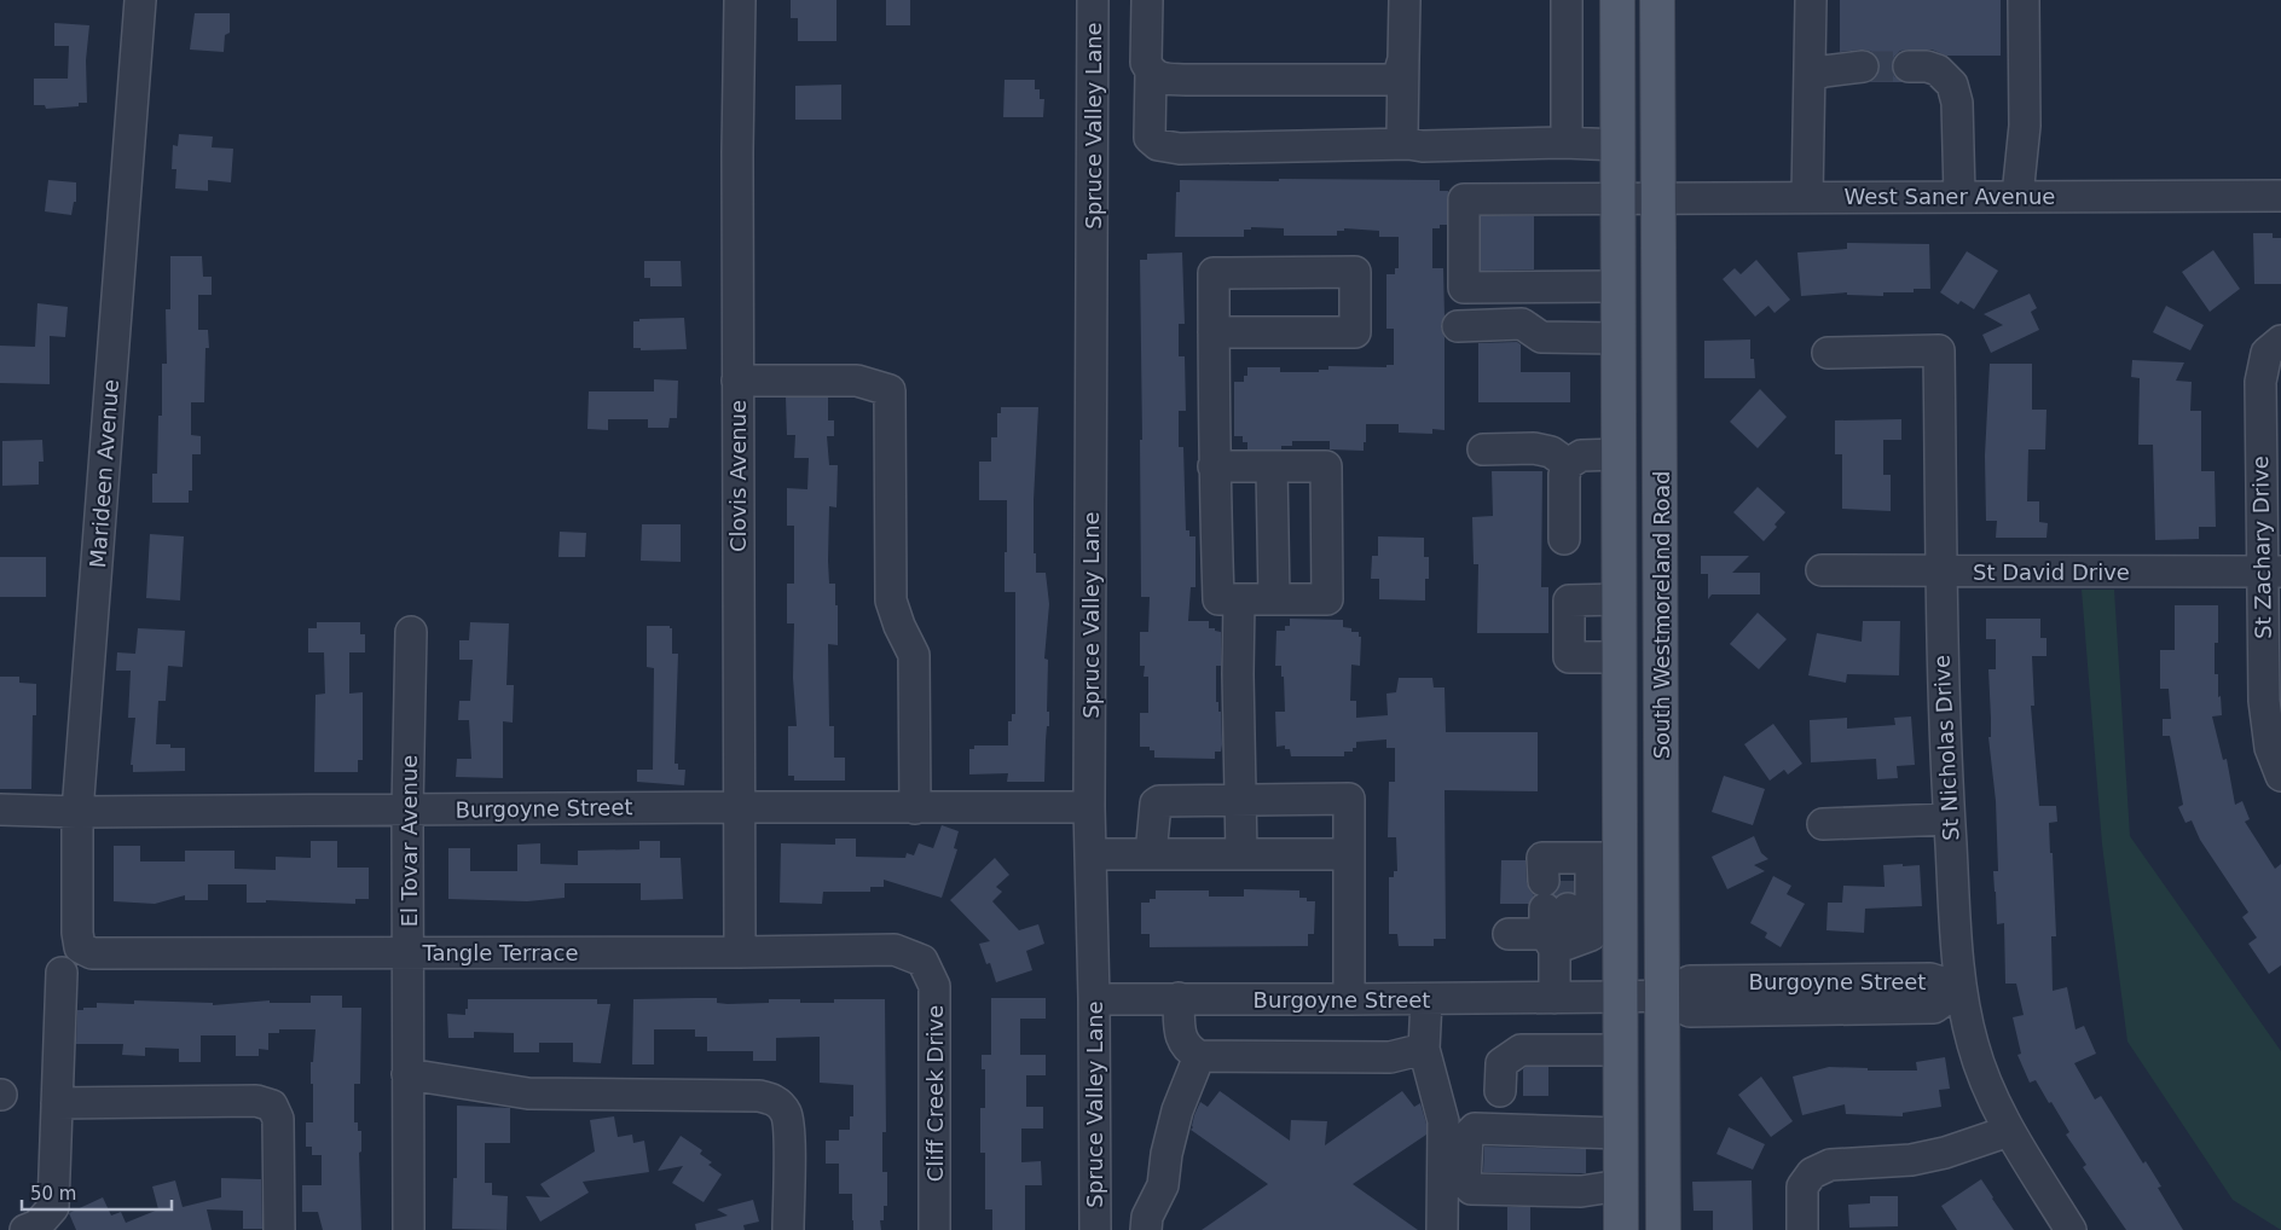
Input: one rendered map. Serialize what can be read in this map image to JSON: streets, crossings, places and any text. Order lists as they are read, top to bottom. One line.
{"streets":{"main road":["South Westmoreland Road"],"street":["Spruce Valley Lane","West Saner Avenue","Marideen Avenue","Clovis Avenue","St Zachary Drive","St David Drive","St Nicholas Drive","Burgoyne Street","El Tovar Avenue","Tangle Terrace","Cliff Creek Drive"]},"crossings":[["Spruce Valley Lane","Burgoyne Street"],["West Saner Avenue","South Westmoreland Road"],["Marideen Avenue","Burgoyne Street"],["Marideen Avenue","Tangle Terrace"],["Clovis Avenue","Burgoyne Street"],["Clovis Avenue","Tangle Terrace"],["St Zachary Drive","St David Drive"],["St David Drive","St Nicholas Drive"],["South Westmoreland Road","Burgoyne Street"],["St Nicholas Drive","Burgoyne Street"],["Burgoyne Street","El Tovar Avenue"],["El Tovar Avenue","Tangle Terrace"],["Tangle Terrace","Cliff Creek Drive"]],"scale_bar":"50 m"}
